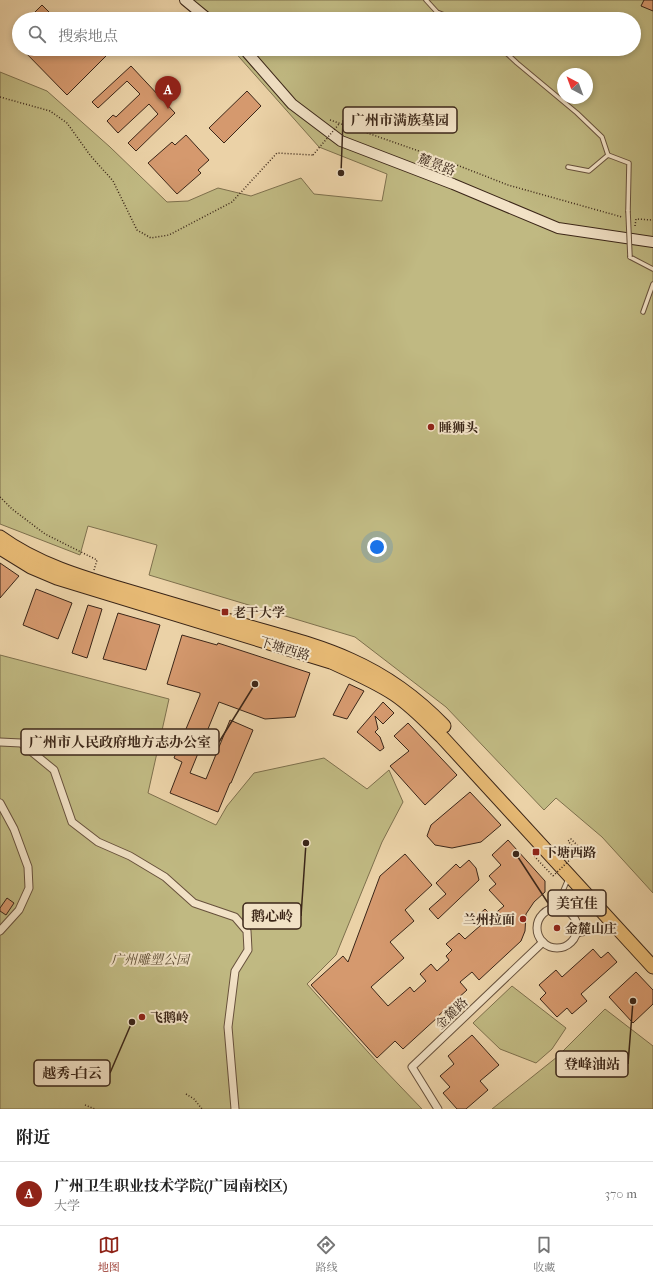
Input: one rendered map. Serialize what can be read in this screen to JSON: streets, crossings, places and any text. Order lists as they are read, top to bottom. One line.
{"streets":{"highway":["下塘西路"],"street":["麓景路","金麓路"]},"parks":["广州雕塑公园"],"places":{"other":["广州市满族墓园","睡狮头","广州市人民政府地方志办公室","鹅心岭","美宜佳","兰州拉面","金麓山庄","登峰油站","飞鹅岭","越秀-白云"],"transit":["老干大学","下塘西路"]},"north":"top left","page":{"search":"搜索地点","pins":"A","heading":"附近","list":[{"mark":"A","name":"广州卫生职业技术学院(广园南校区)","note":"大学","value":"370 m"}],"nav":["地图","路线","收藏"]}}
